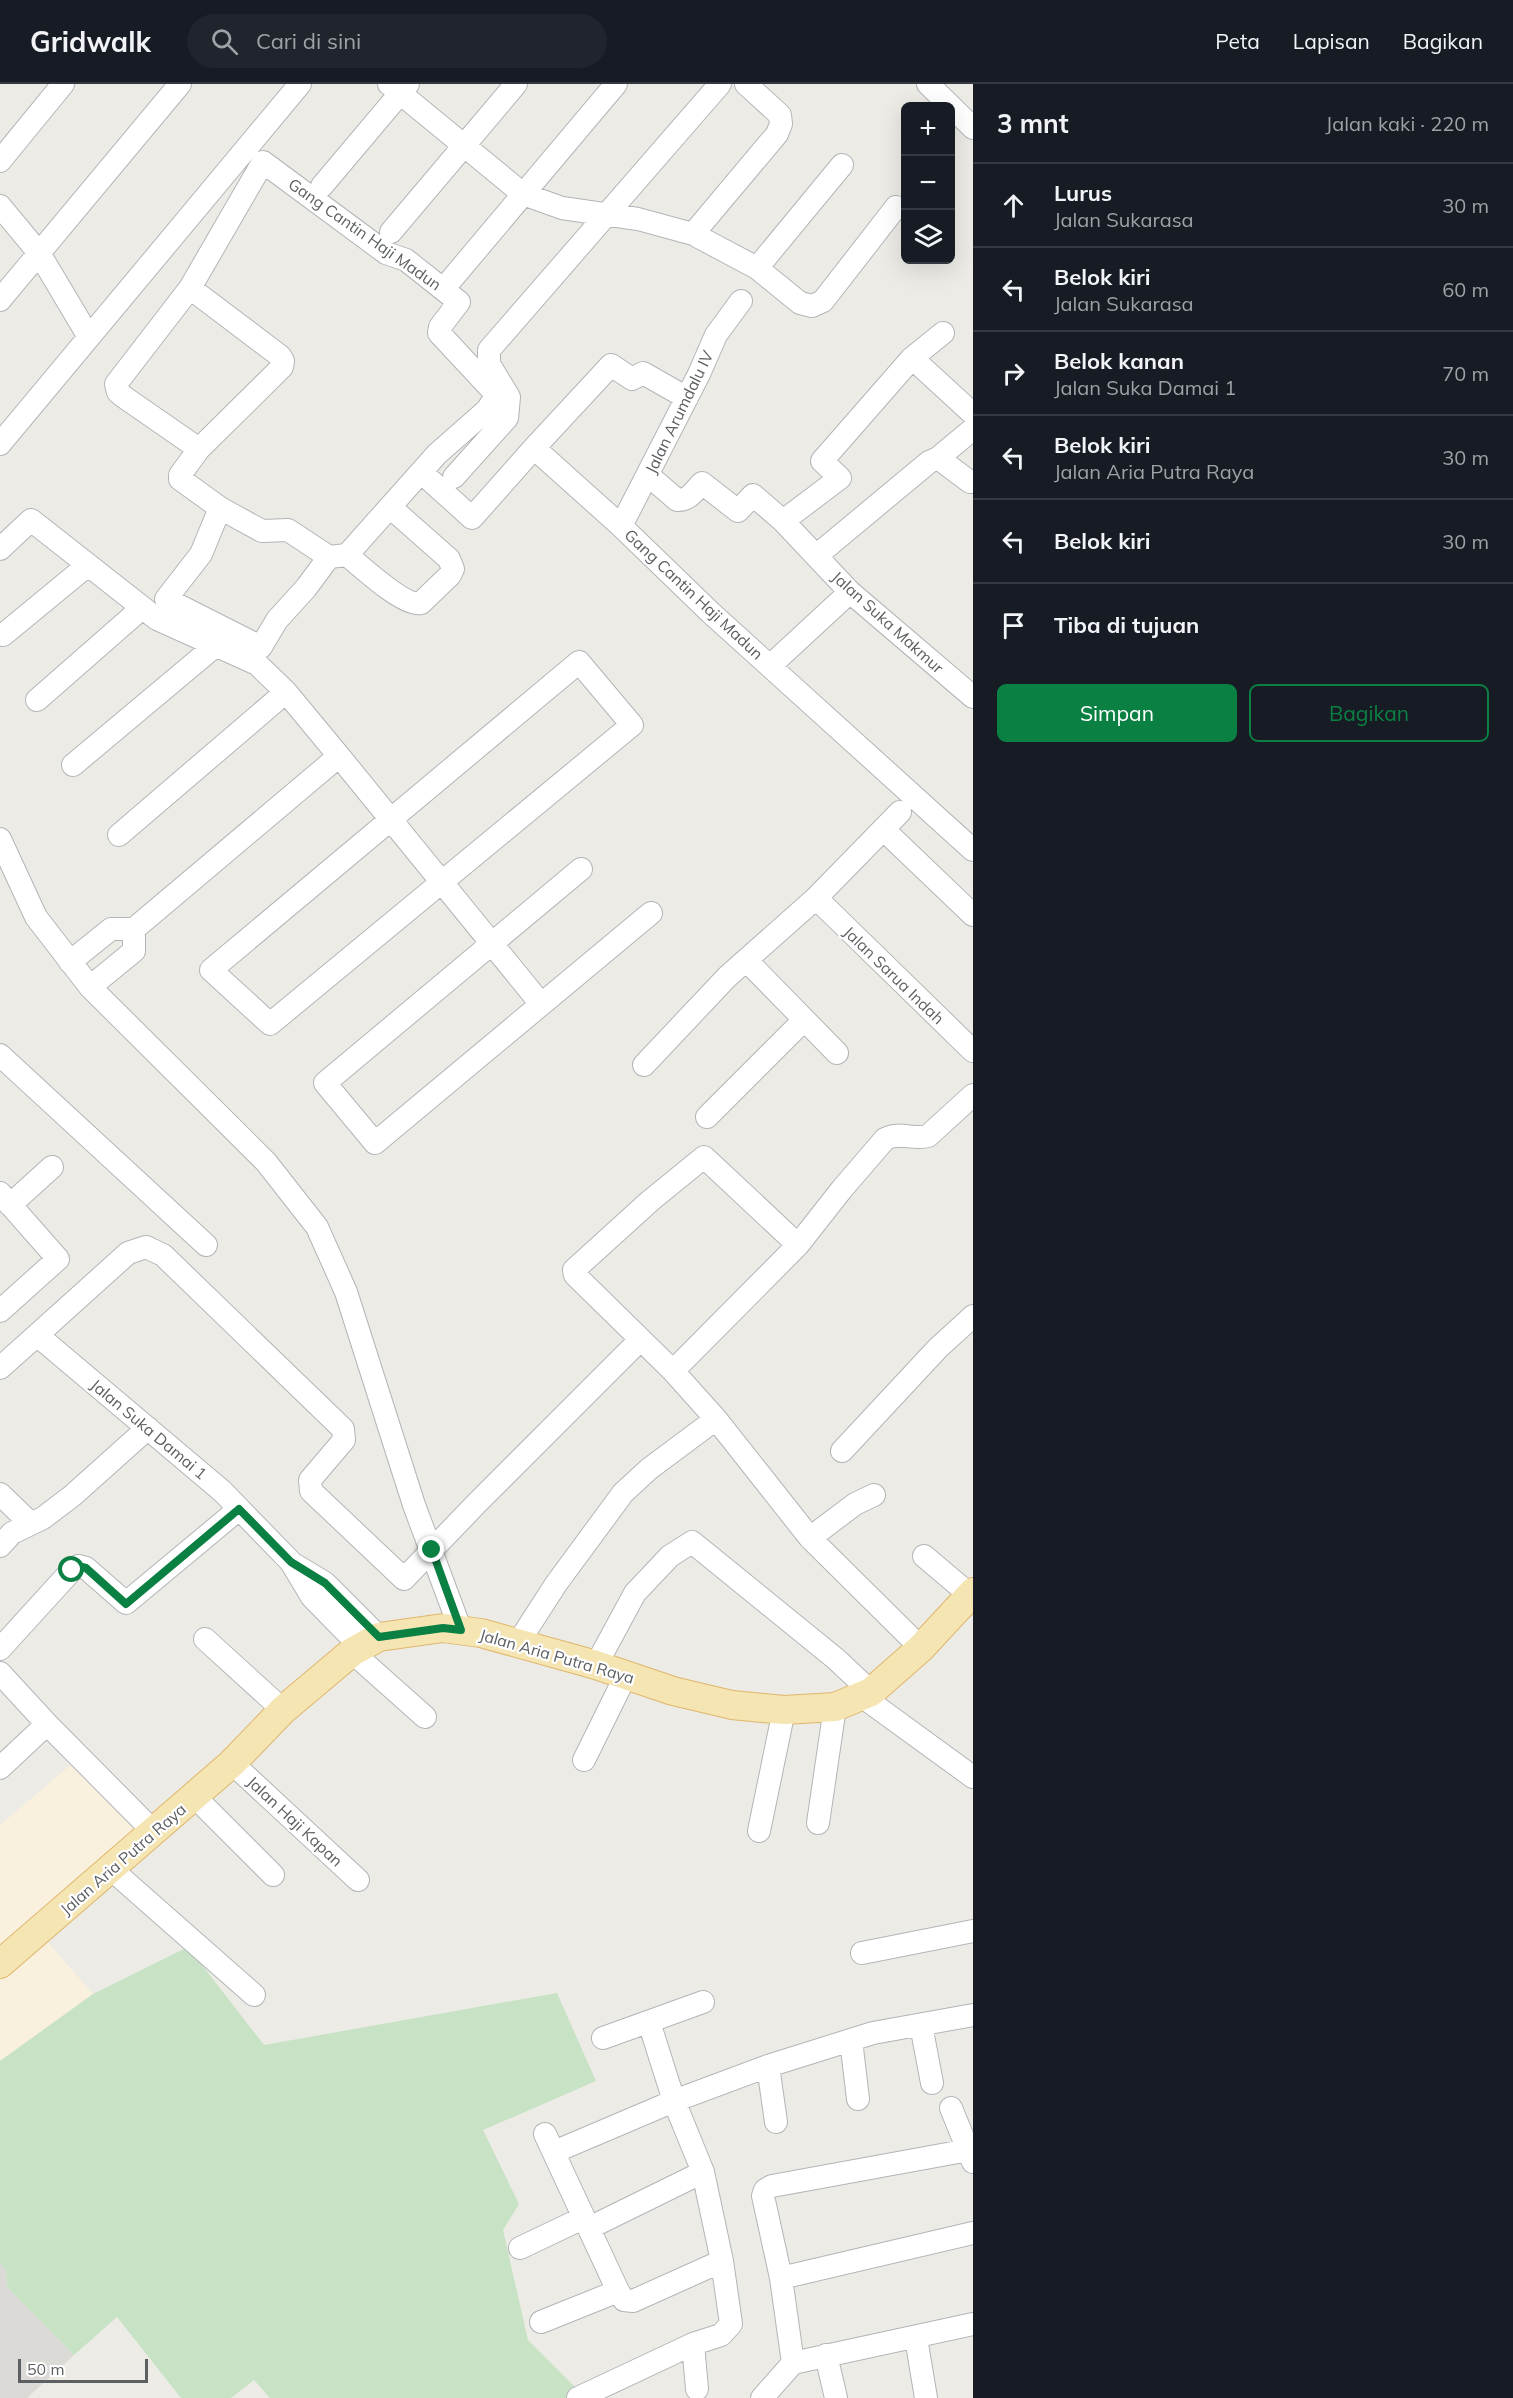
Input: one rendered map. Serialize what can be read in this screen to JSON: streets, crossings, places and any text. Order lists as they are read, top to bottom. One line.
{"streets":{"main road":["Jalan Aria Putra Raya"],"street":["Gang Cantin Haji Madun","Jalan Arumdalu IV","Jalan Suka Makmur","Jalan Sarua Indah","Jalan Suka Damai 1","Jalan Haji Kapan"]},"crossings":[["Gang Cantin Haji Madun","Jalan Arumdalu IV"],["Jalan Arumdalu IV","Jalan Suka Makmur"],["Jalan Suka Damai 1","Jalan Aria Putra Raya"],["Jalan Aria Putra Raya","Jalan Haji Kapan"]],"scale_bar":"50 m","page":{"header":"Gridwalk","search":"Cari di sini","nav":["Peta","Lapisan","Bagikan"],"heading":["3 mnt","Jalan kaki · 220 m"],"map_buttons":["+","−"],"list":[["Lurus","Jalan Sukarasa","30 m"],["Belok kiri","Jalan Sukarasa","60 m"],["Belok kanan","Jalan Suka Damai 1","70 m"],["Belok kiri","Jalan Aria Putra Raya","30 m"],["Belok kiri","30 m"],"Tiba di tujuan"],"buttons":["Simpan","Bagikan"],"scale":"50 m"}}
